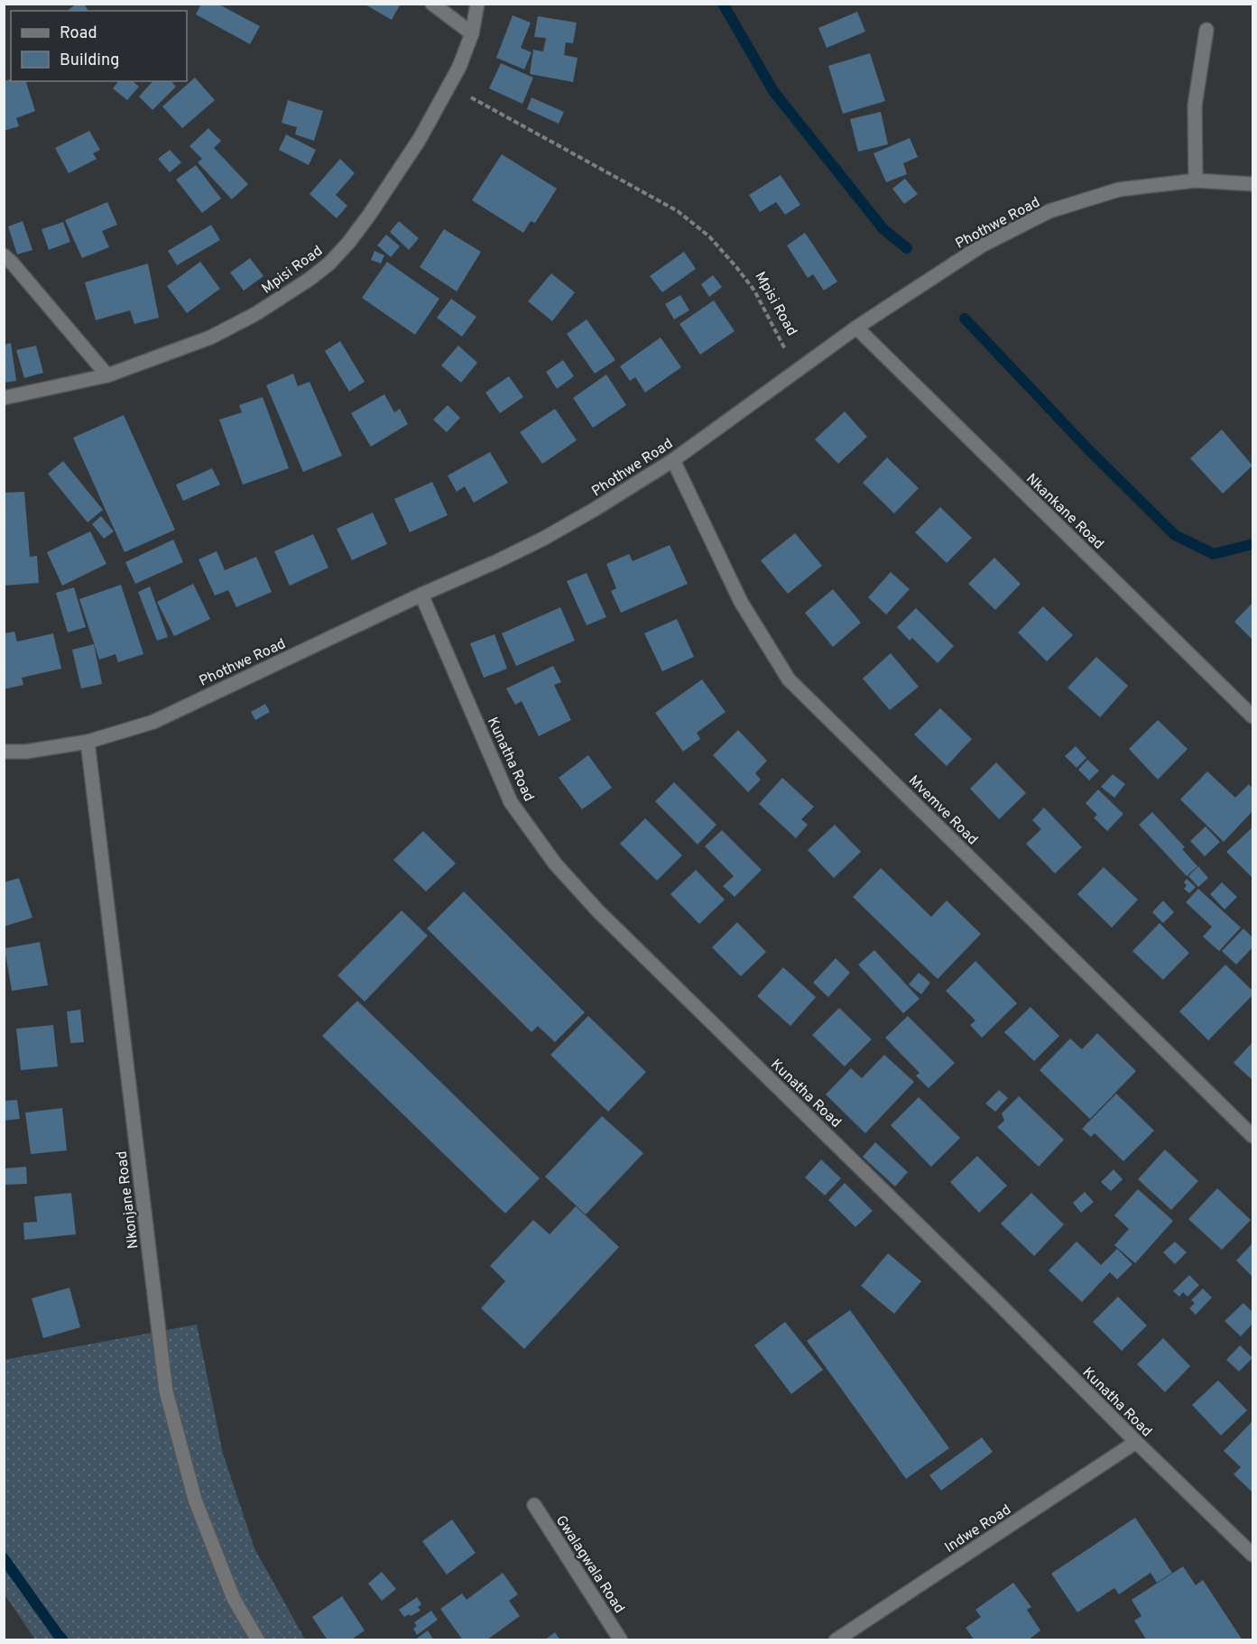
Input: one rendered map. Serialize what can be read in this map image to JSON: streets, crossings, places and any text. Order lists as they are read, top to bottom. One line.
{"streets":{"street":["Phothwe Road","Mpisi Road","Nkankane Road","Kunatha Road","Mvemve Road","Nkonjane Road","Indwe Road","Gwalagwala Road"]},"crossings":[["Phothwe Road","Mpisi Road"],["Phothwe Road","Nkankane Road"],["Phothwe Road","Kunatha Road"],["Phothwe Road","Mvemve Road"],["Phothwe Road","Nkonjane Road"],["Kunatha Road","Indwe Road"]],"legend":["Road","Building"]}
